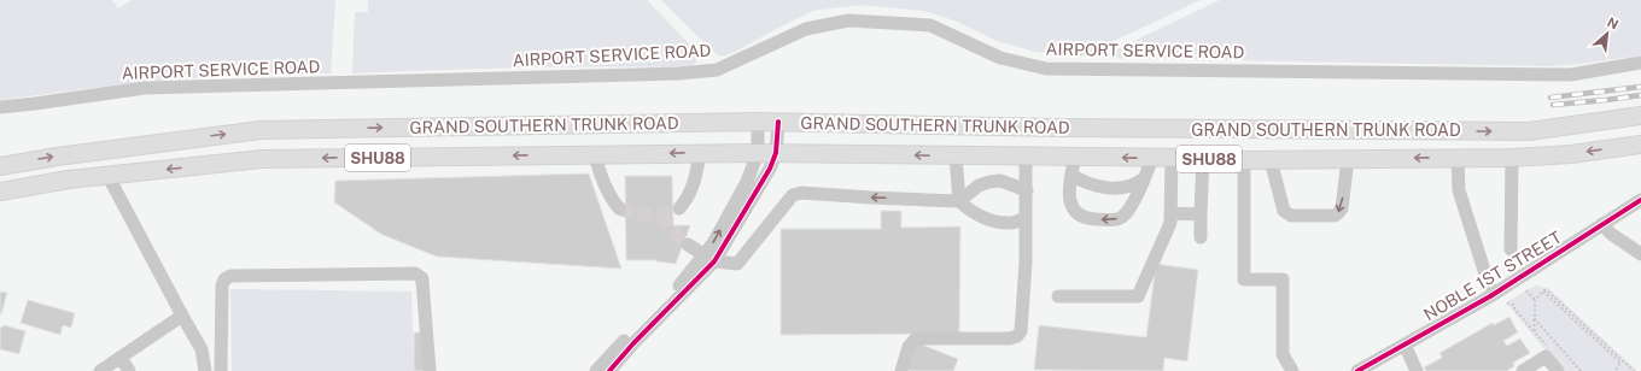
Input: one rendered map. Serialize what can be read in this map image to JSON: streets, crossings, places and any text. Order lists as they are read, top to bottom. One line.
{"streets":{"main road":["GRAND SOUTHERN TRUNK ROAD","SHU88"],"street":["AIRPORT SERVICE ROAD","NOBLE 1ST STREET"]},"north":"top right"}
